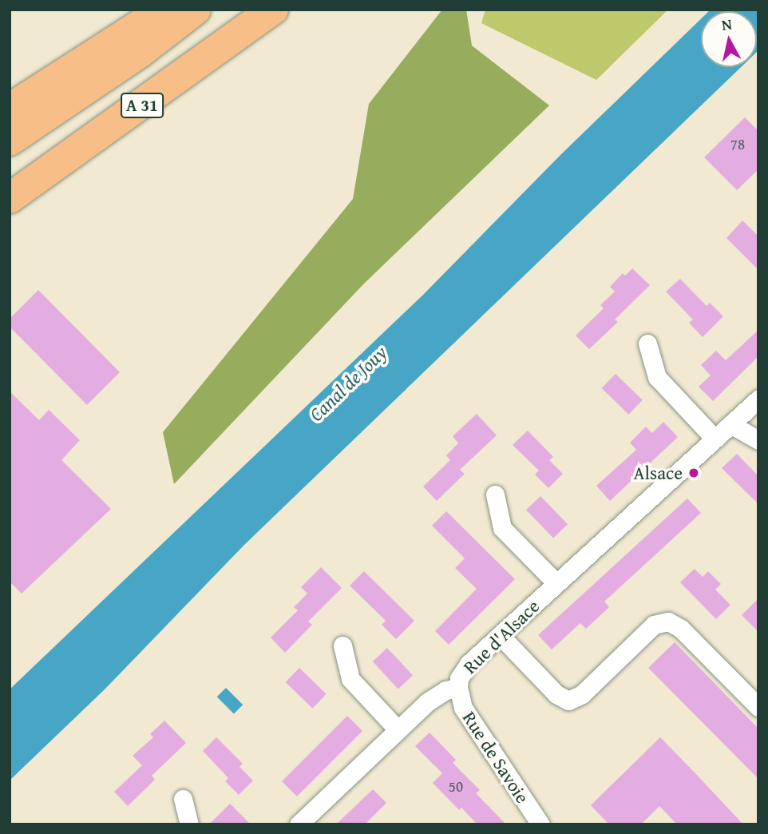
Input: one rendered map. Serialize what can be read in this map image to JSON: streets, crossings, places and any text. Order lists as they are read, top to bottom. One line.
{"streets":{"highway":["A 31"],"street":["Rue d'Alsace","Rue de Savoie"]},"crossings":[["Rue d'Alsace","Rue de Savoie"]],"water":["Canal de Jouy"],"places":["Alsace"],"house_numbers":["78","50"],"north":"top"}
